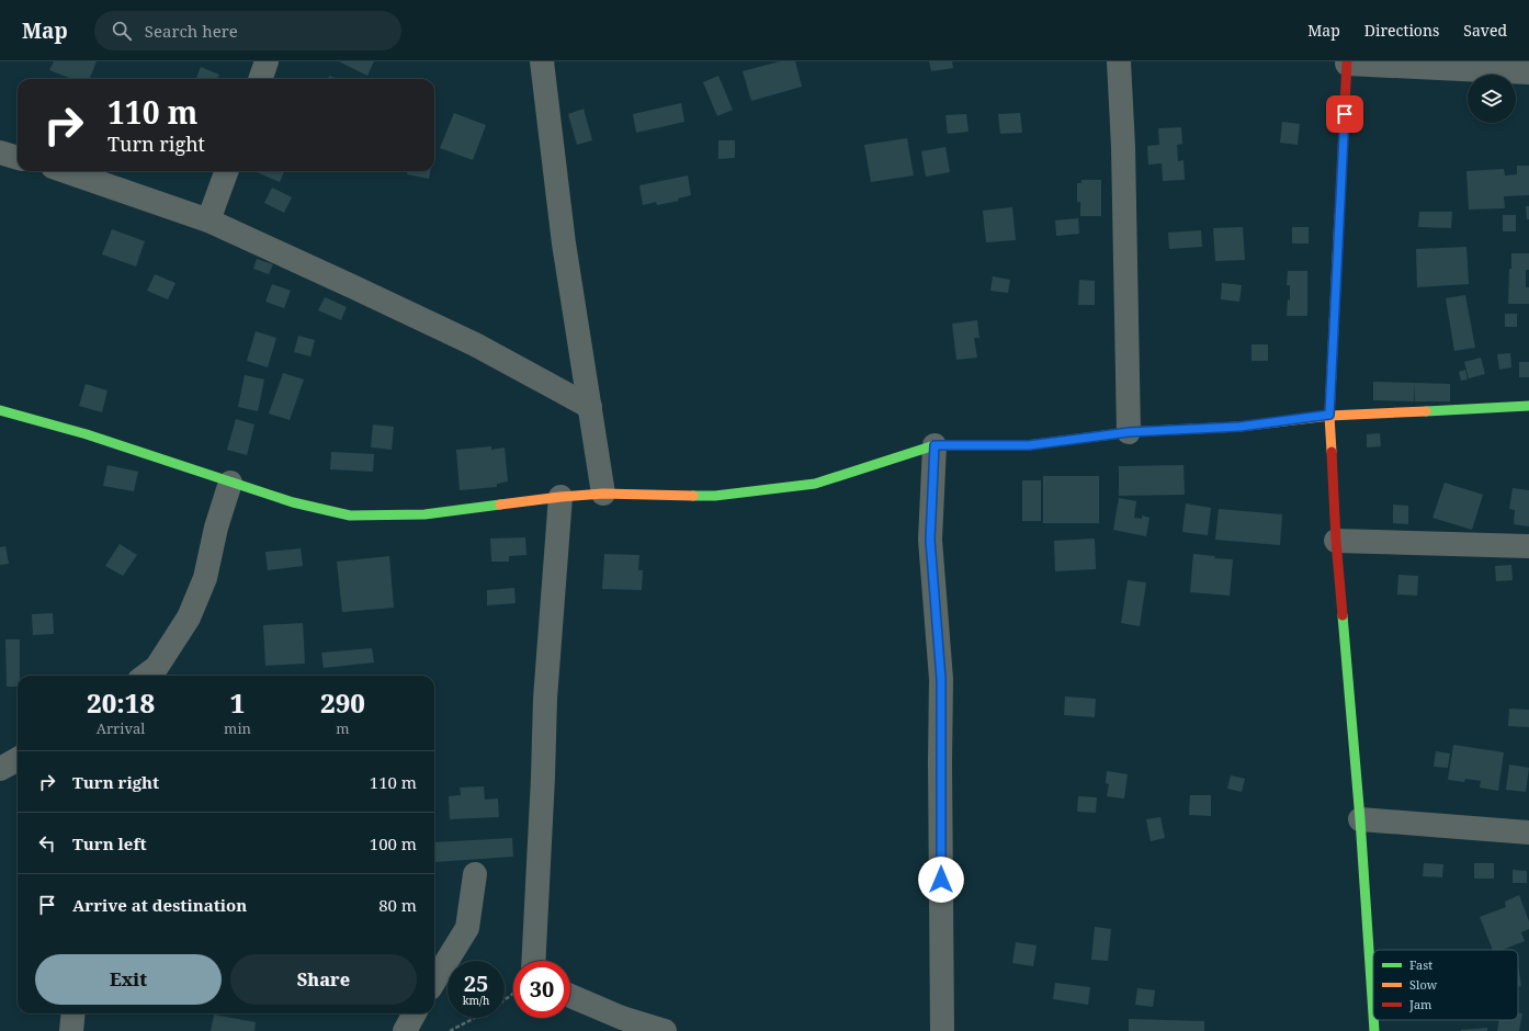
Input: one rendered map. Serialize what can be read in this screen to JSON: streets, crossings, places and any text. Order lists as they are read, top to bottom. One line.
{"legend":["Fast","Slow","Jam"],"page":{"header":"Map","search":"Search here","nav":["Map","Directions","Saved"],"turn":["110 m","Turn right"],"eta":["20:18","Arrival","1","min","290","m"],"list":[{"name":"Turn right","value":"110 m"},{"name":"Turn left","value":"100 m"},{"name":"Arrive at destination","value":"80 m"}],"buttons":["Exit","Share"],"speed":"25 km/h","limit":"30"}}
